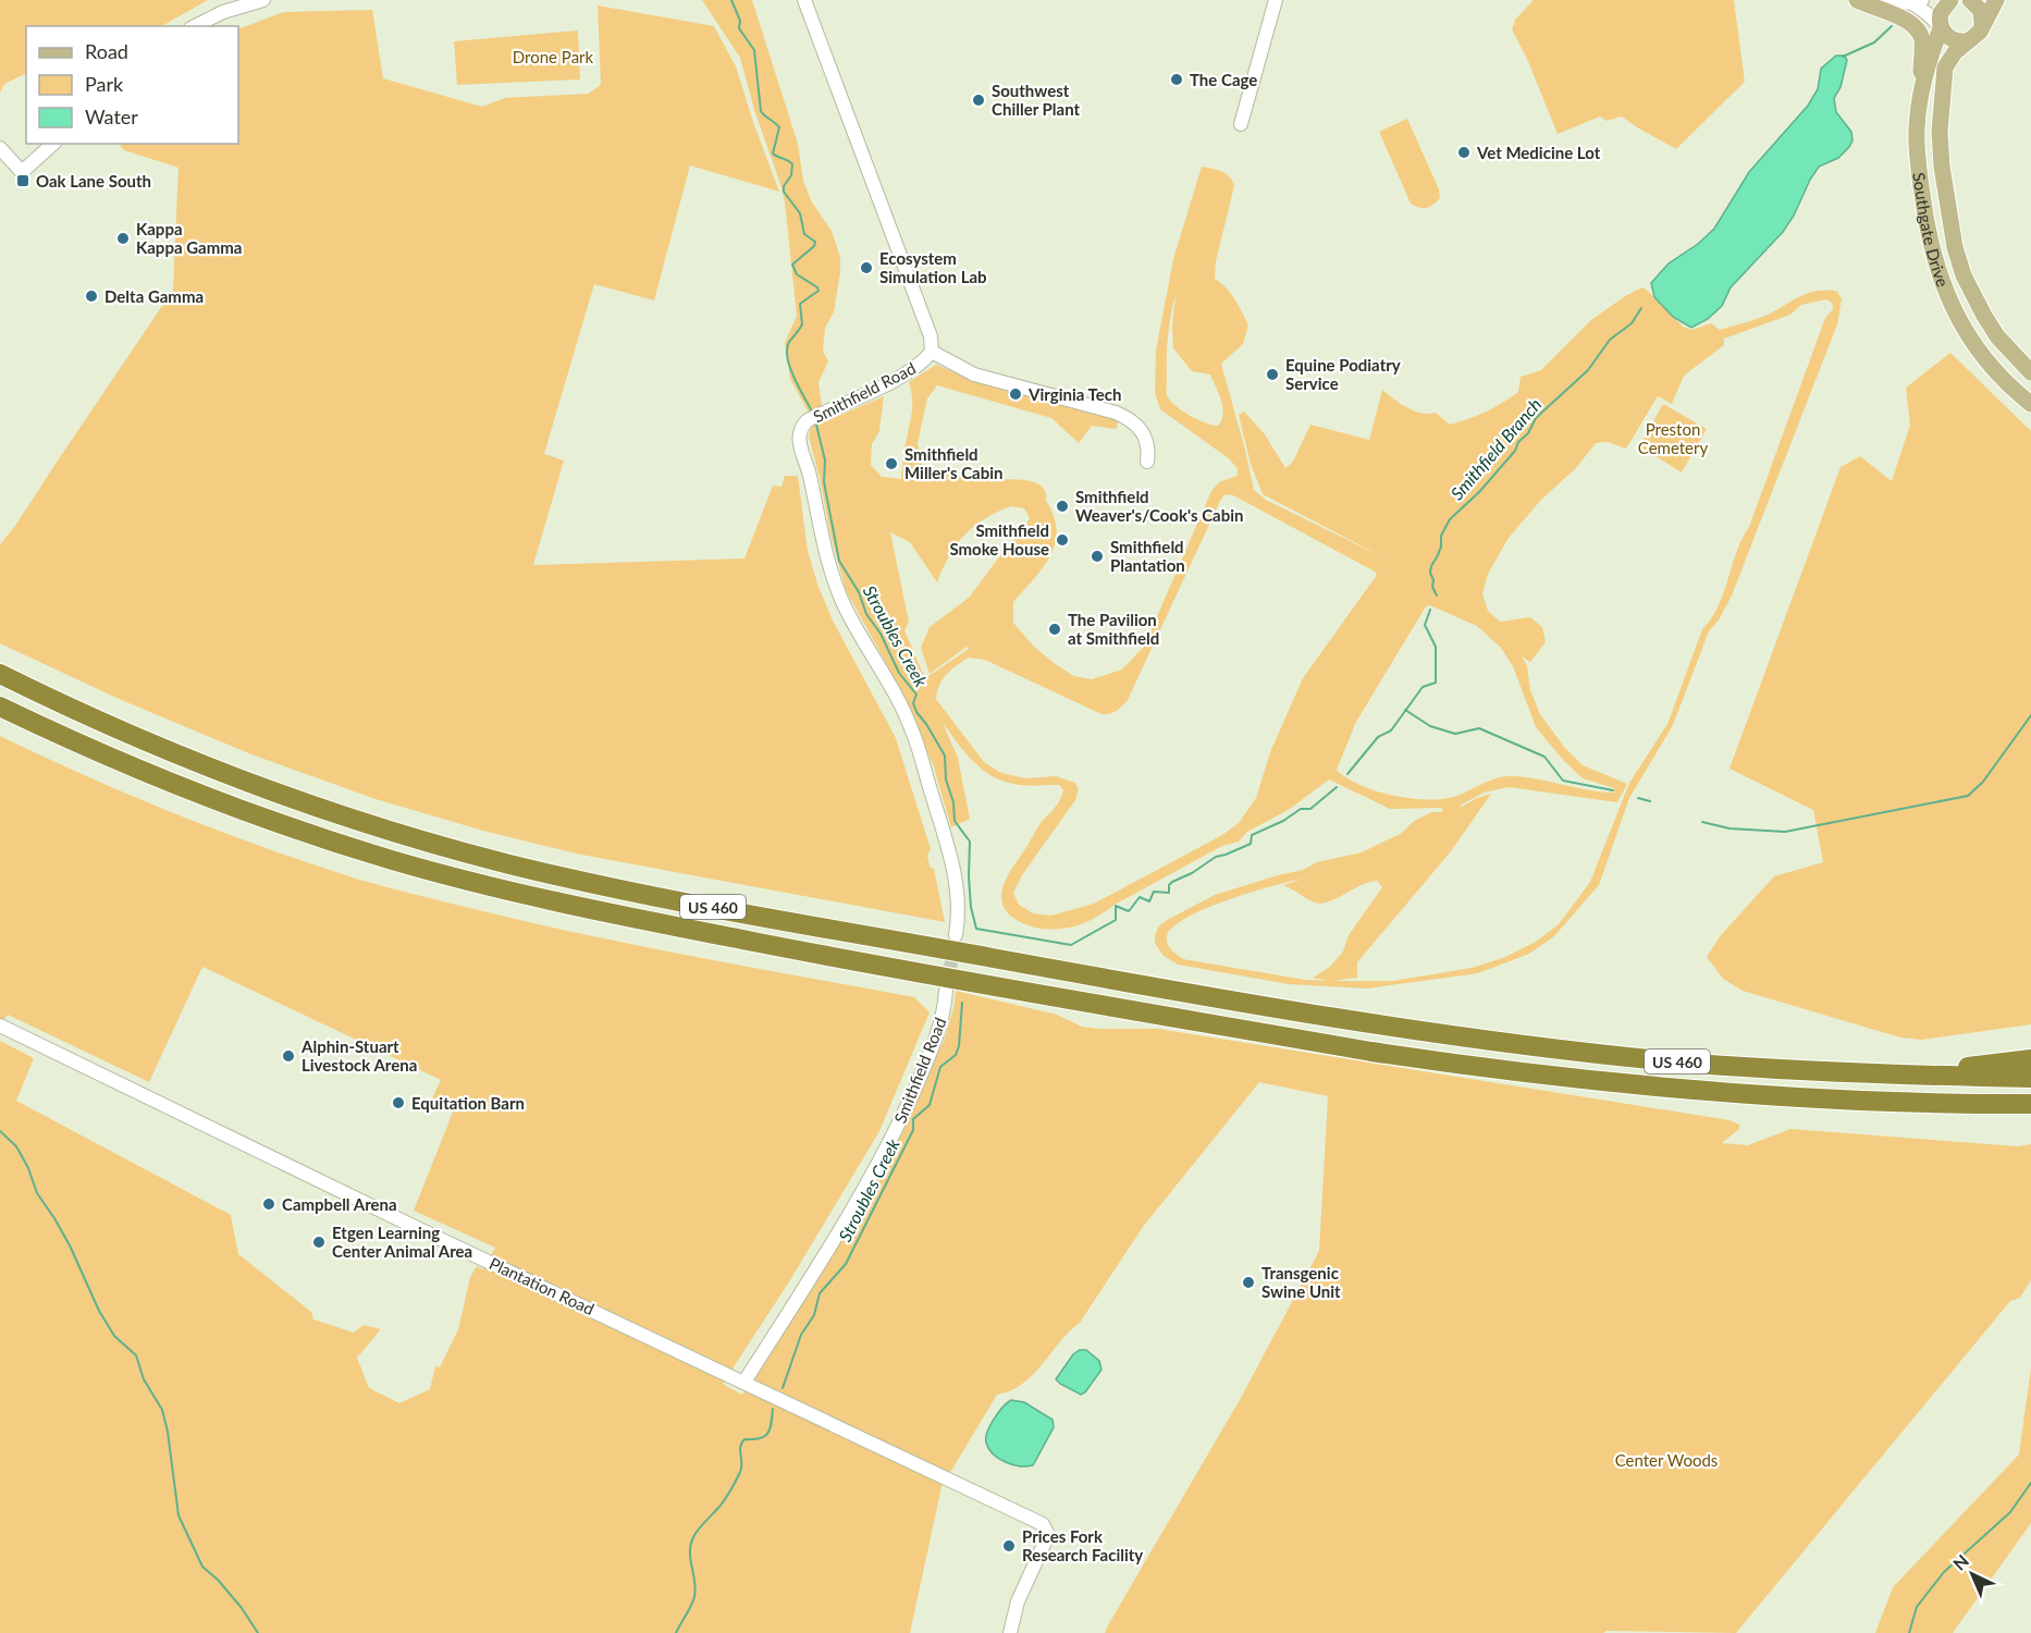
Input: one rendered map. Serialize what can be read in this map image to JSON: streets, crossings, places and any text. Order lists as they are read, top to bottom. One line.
{"streets":{"highway":["US 460"],"main road":["Southgate Drive"],"street":["Smithfield Road","Plantation Road"]},"crossings":[["Smithfield Road","Plantation Road"]],"water":["Smithfield Branch","Stroubles Creek"],"parks":["Drone Park","Preston Cemetery","Center Woods"],"places":{"other":["The Cage","Southwest Chiller Plant","Vet Medicine Lot","Kappa Kappa Gamma","Ecosystem Simulation Lab","Delta Gamma","Equine Podiatry Service","Virginia Tech","Smithfield Miller's Cabin","Smithfield Weaver's/Cook's Cabin","Smithfield Smoke House","Smithfield Plantation","The Pavilion at Smithfield","Alphin-Stuart Livestock Arena","Equitation Barn","Campbell Arena","Etgen Learning Center Animal Area","Transgenic Swine Unit","Prices Fork Research Facility"],"transit":["Oak Lane South"]},"legend":["Road","Park","Water"],"north":"top left"}
